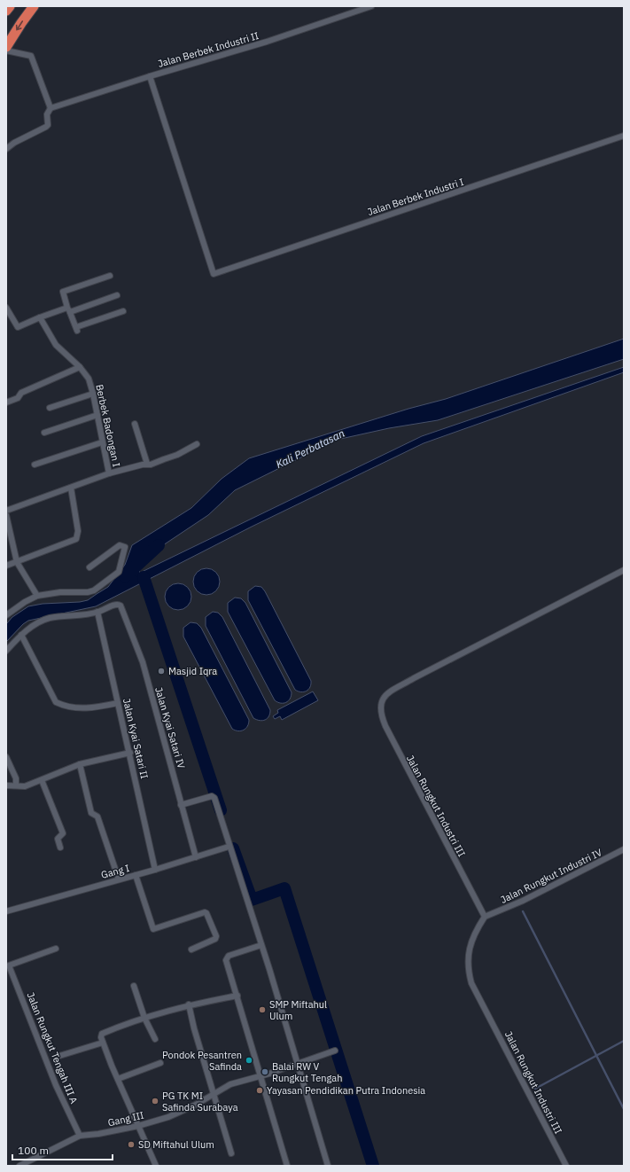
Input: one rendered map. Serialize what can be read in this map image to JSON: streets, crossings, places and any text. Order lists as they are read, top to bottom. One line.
{"streets":{"street":["Jalan Berbek Industri II","Jalan Berbek Industri I","Berbek Badongan I","Jalan Kyai Satari IV","Jalan Kyai Satari II","Jalan Rungkut Industri III","Gang I","Jalan Rungkut Industri IV","Jalan Rungkut Tengah III A","Gang III"]},"crossings":[["Jalan Berbek Industri II","Jalan Berbek Industri I"],["Jalan Kyai Satari IV","Jalan Kyai Satari II"],["Jalan Kyai Satari IV","Gang I"],["Jalan Kyai Satari II","Gang I"],["Jalan Rungkut Industri III","Jalan Rungkut Industri IV"],["Jalan Rungkut Tengah III A","Gang III"]],"water":["Kali Perbatasan"],"places":["Masjid Iqra","SMP Miftahul Ulum","Pondok Pesantren Safinda","Balai RW V Rungkut Tengah","Yayasan Pendidikan Putra Indonesia","PG TK MI Safinda Surabaya","SD Miftahul Ulum"],"scale_bar":"100 m"}
